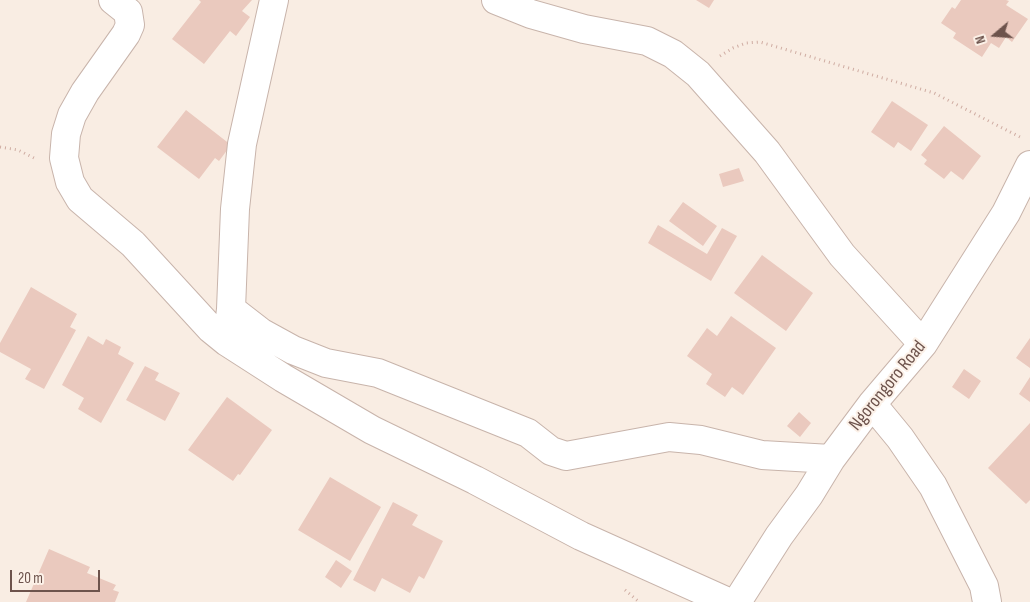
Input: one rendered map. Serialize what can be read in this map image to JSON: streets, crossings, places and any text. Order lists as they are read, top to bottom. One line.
{"streets":{"street":["Ngorongoro Road"]},"scale_bar":"20 m","north":"left"}
